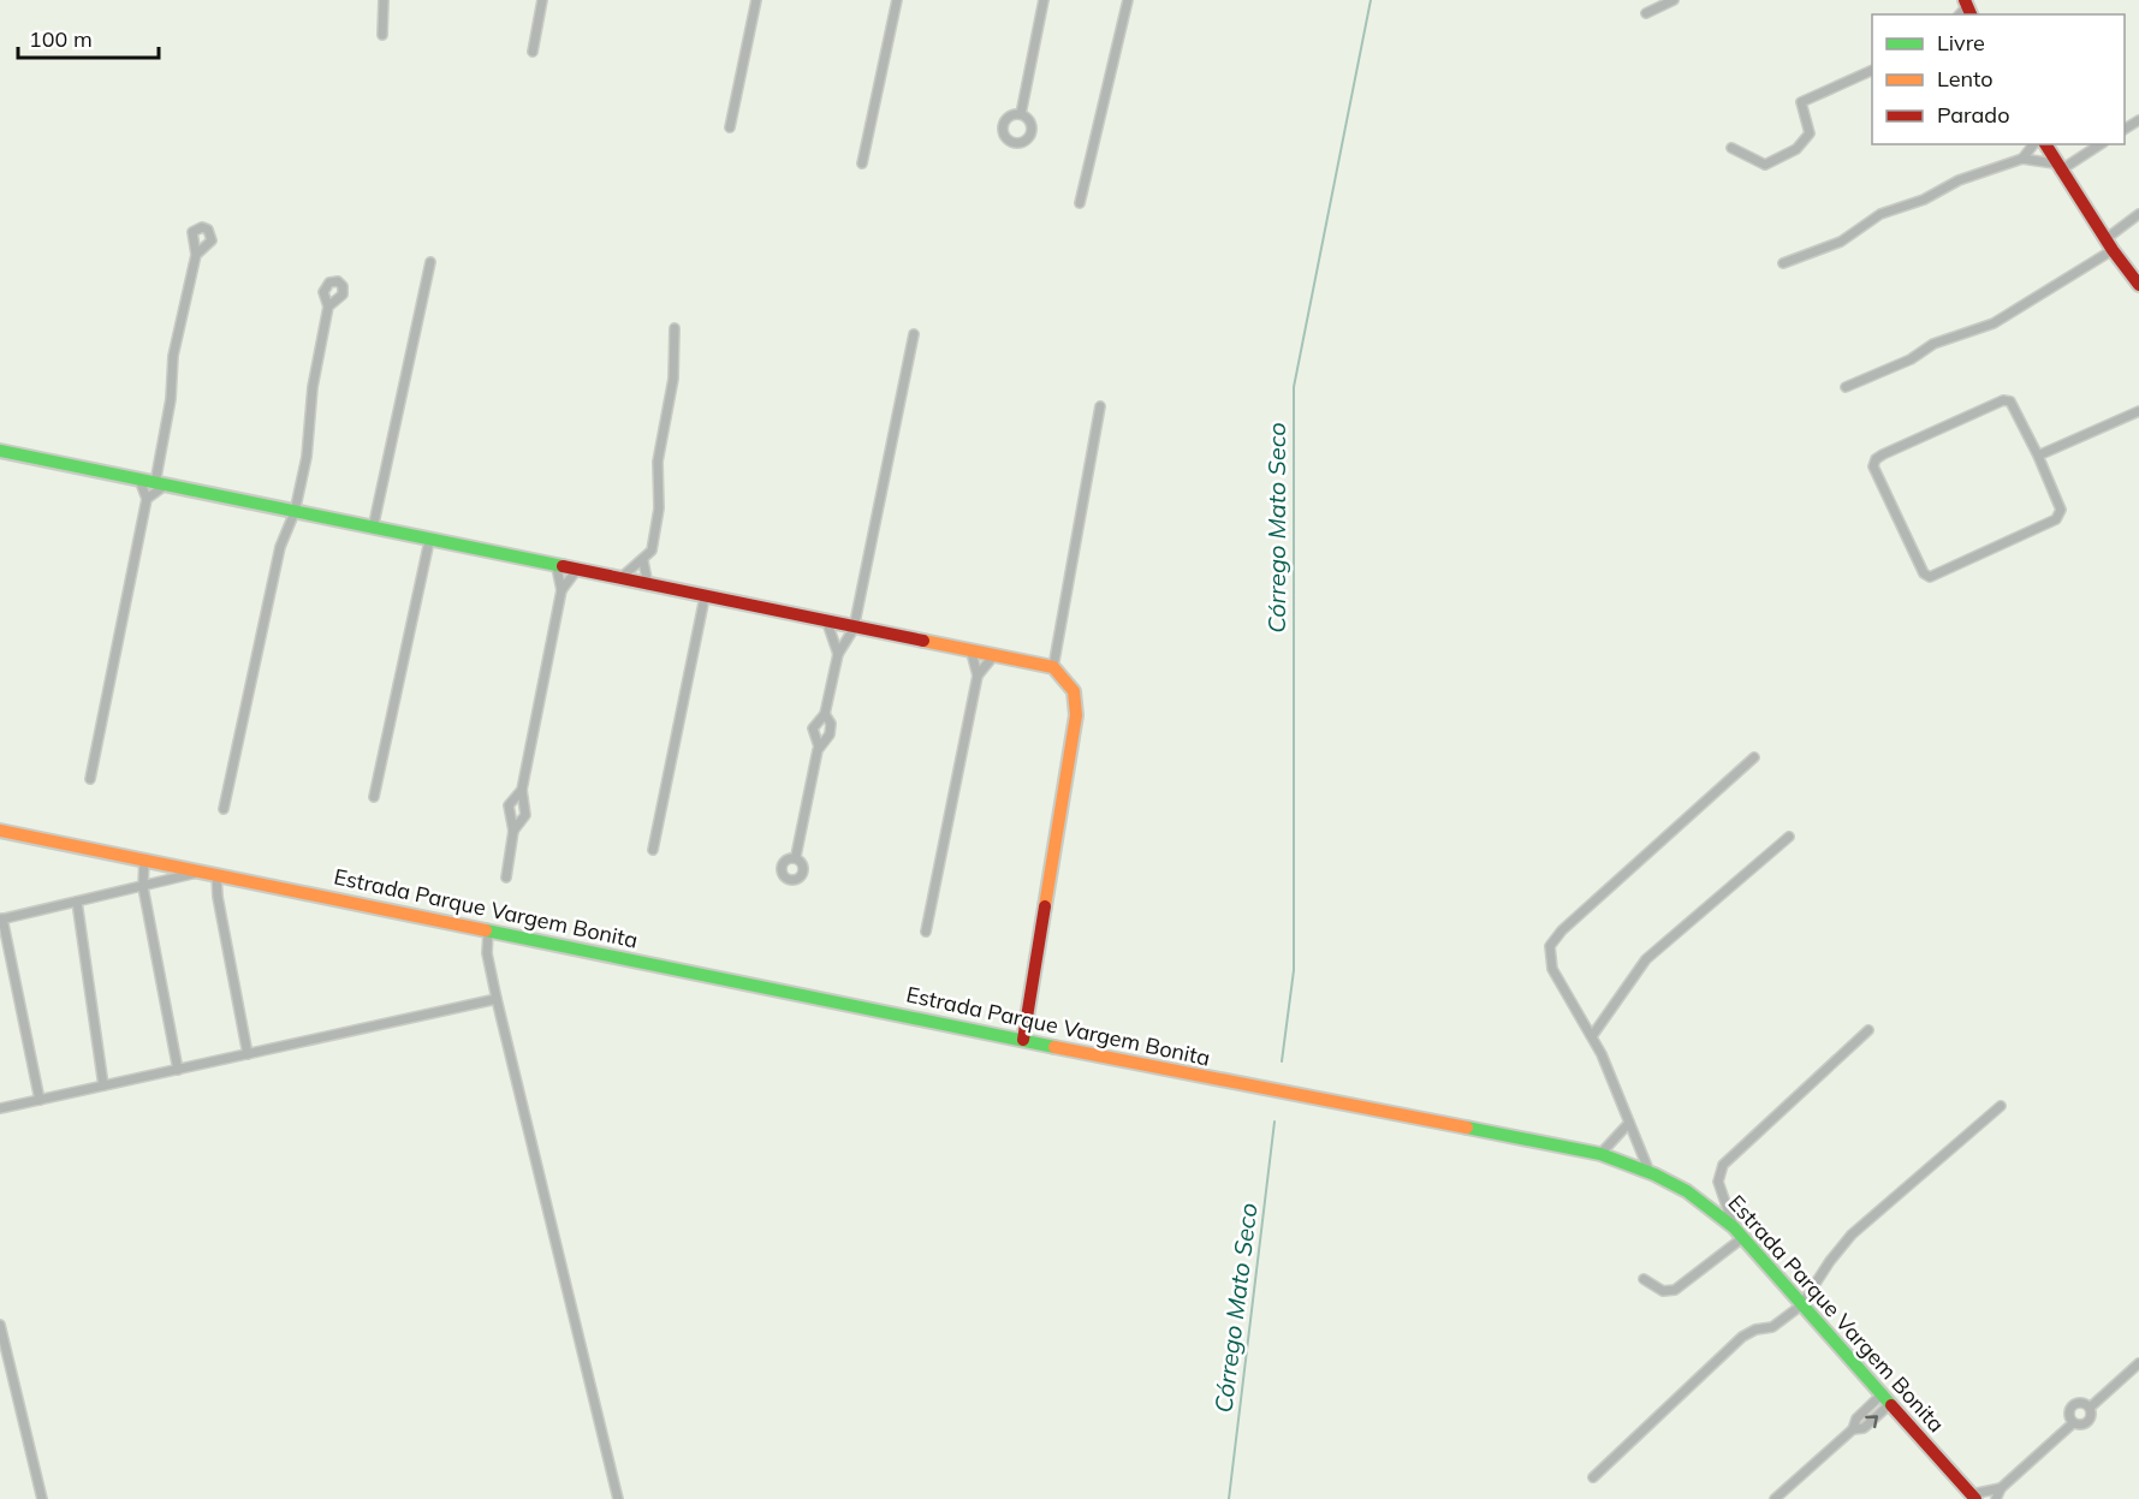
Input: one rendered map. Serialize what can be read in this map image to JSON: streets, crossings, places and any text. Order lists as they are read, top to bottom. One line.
{"streets":{"main road":["Estrada Parque Vargem Bonita"]},"water":["Córrego Mato Seco"],"legend":["Livre","Lento","Parado"],"scale_bar":"100 m"}
